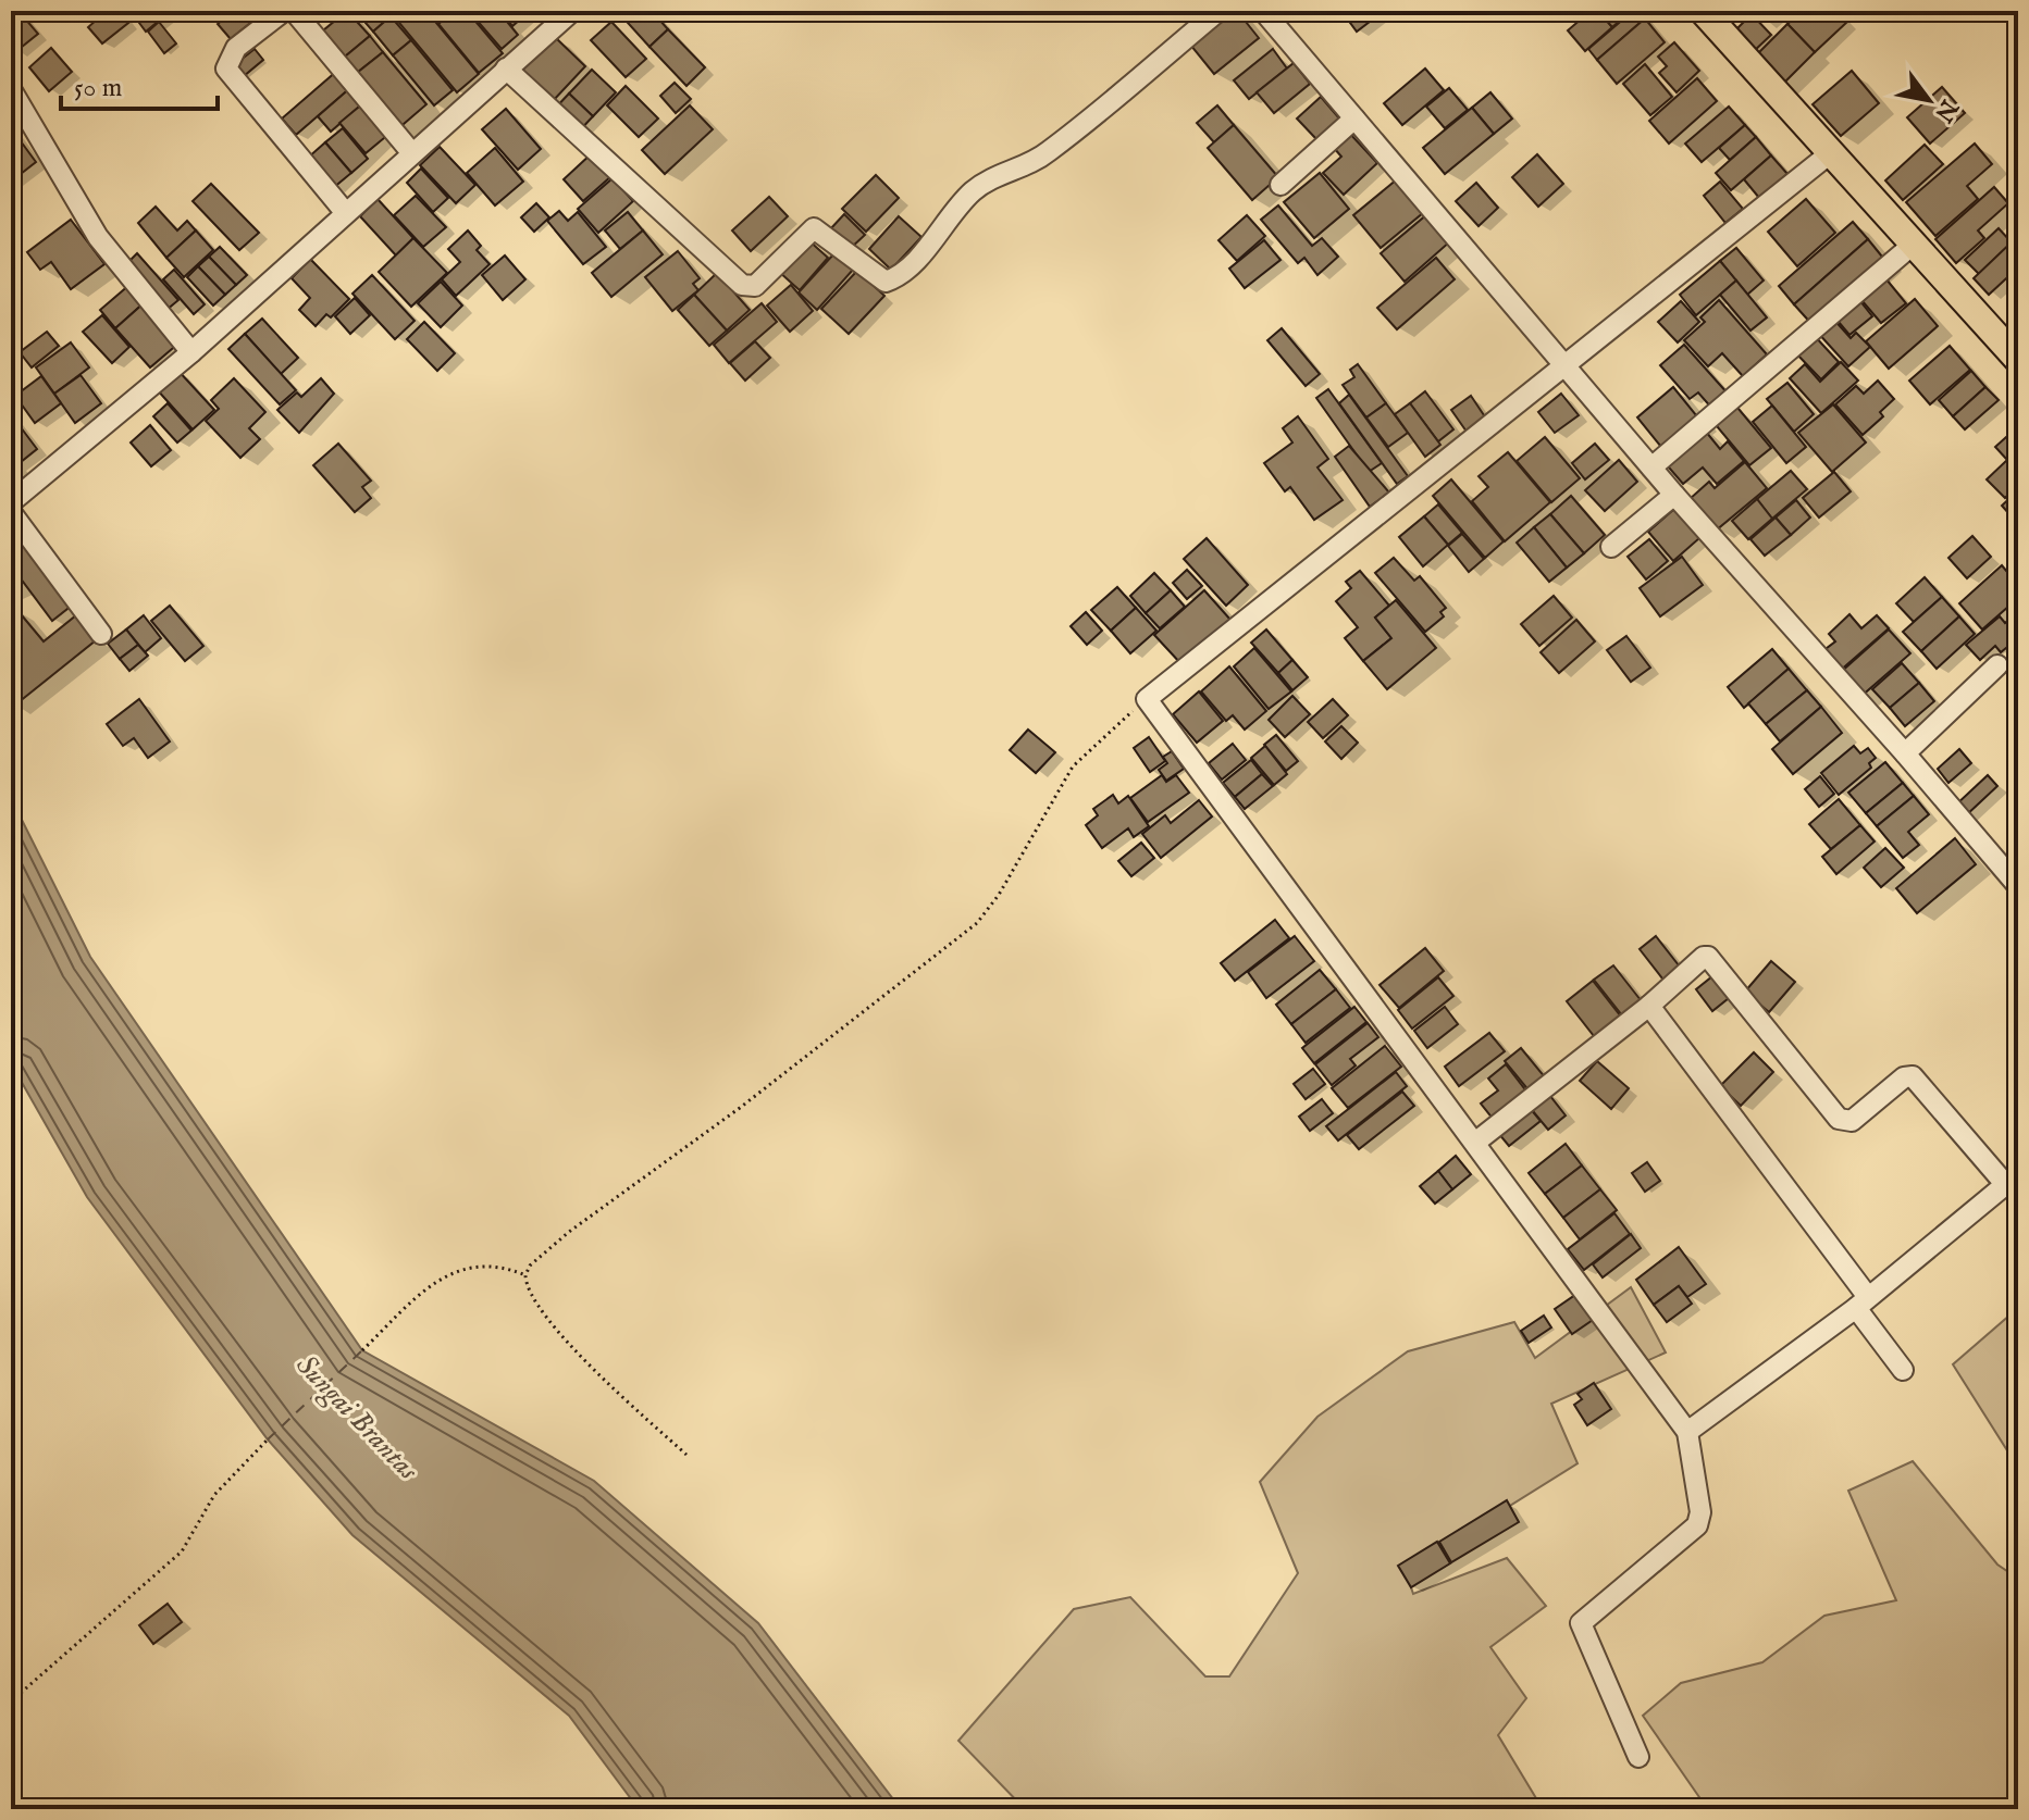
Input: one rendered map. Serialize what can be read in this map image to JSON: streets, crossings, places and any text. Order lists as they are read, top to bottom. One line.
{"water":["Sungai Brantas"],"scale_bar":"50 m","north":"bottom right"}
